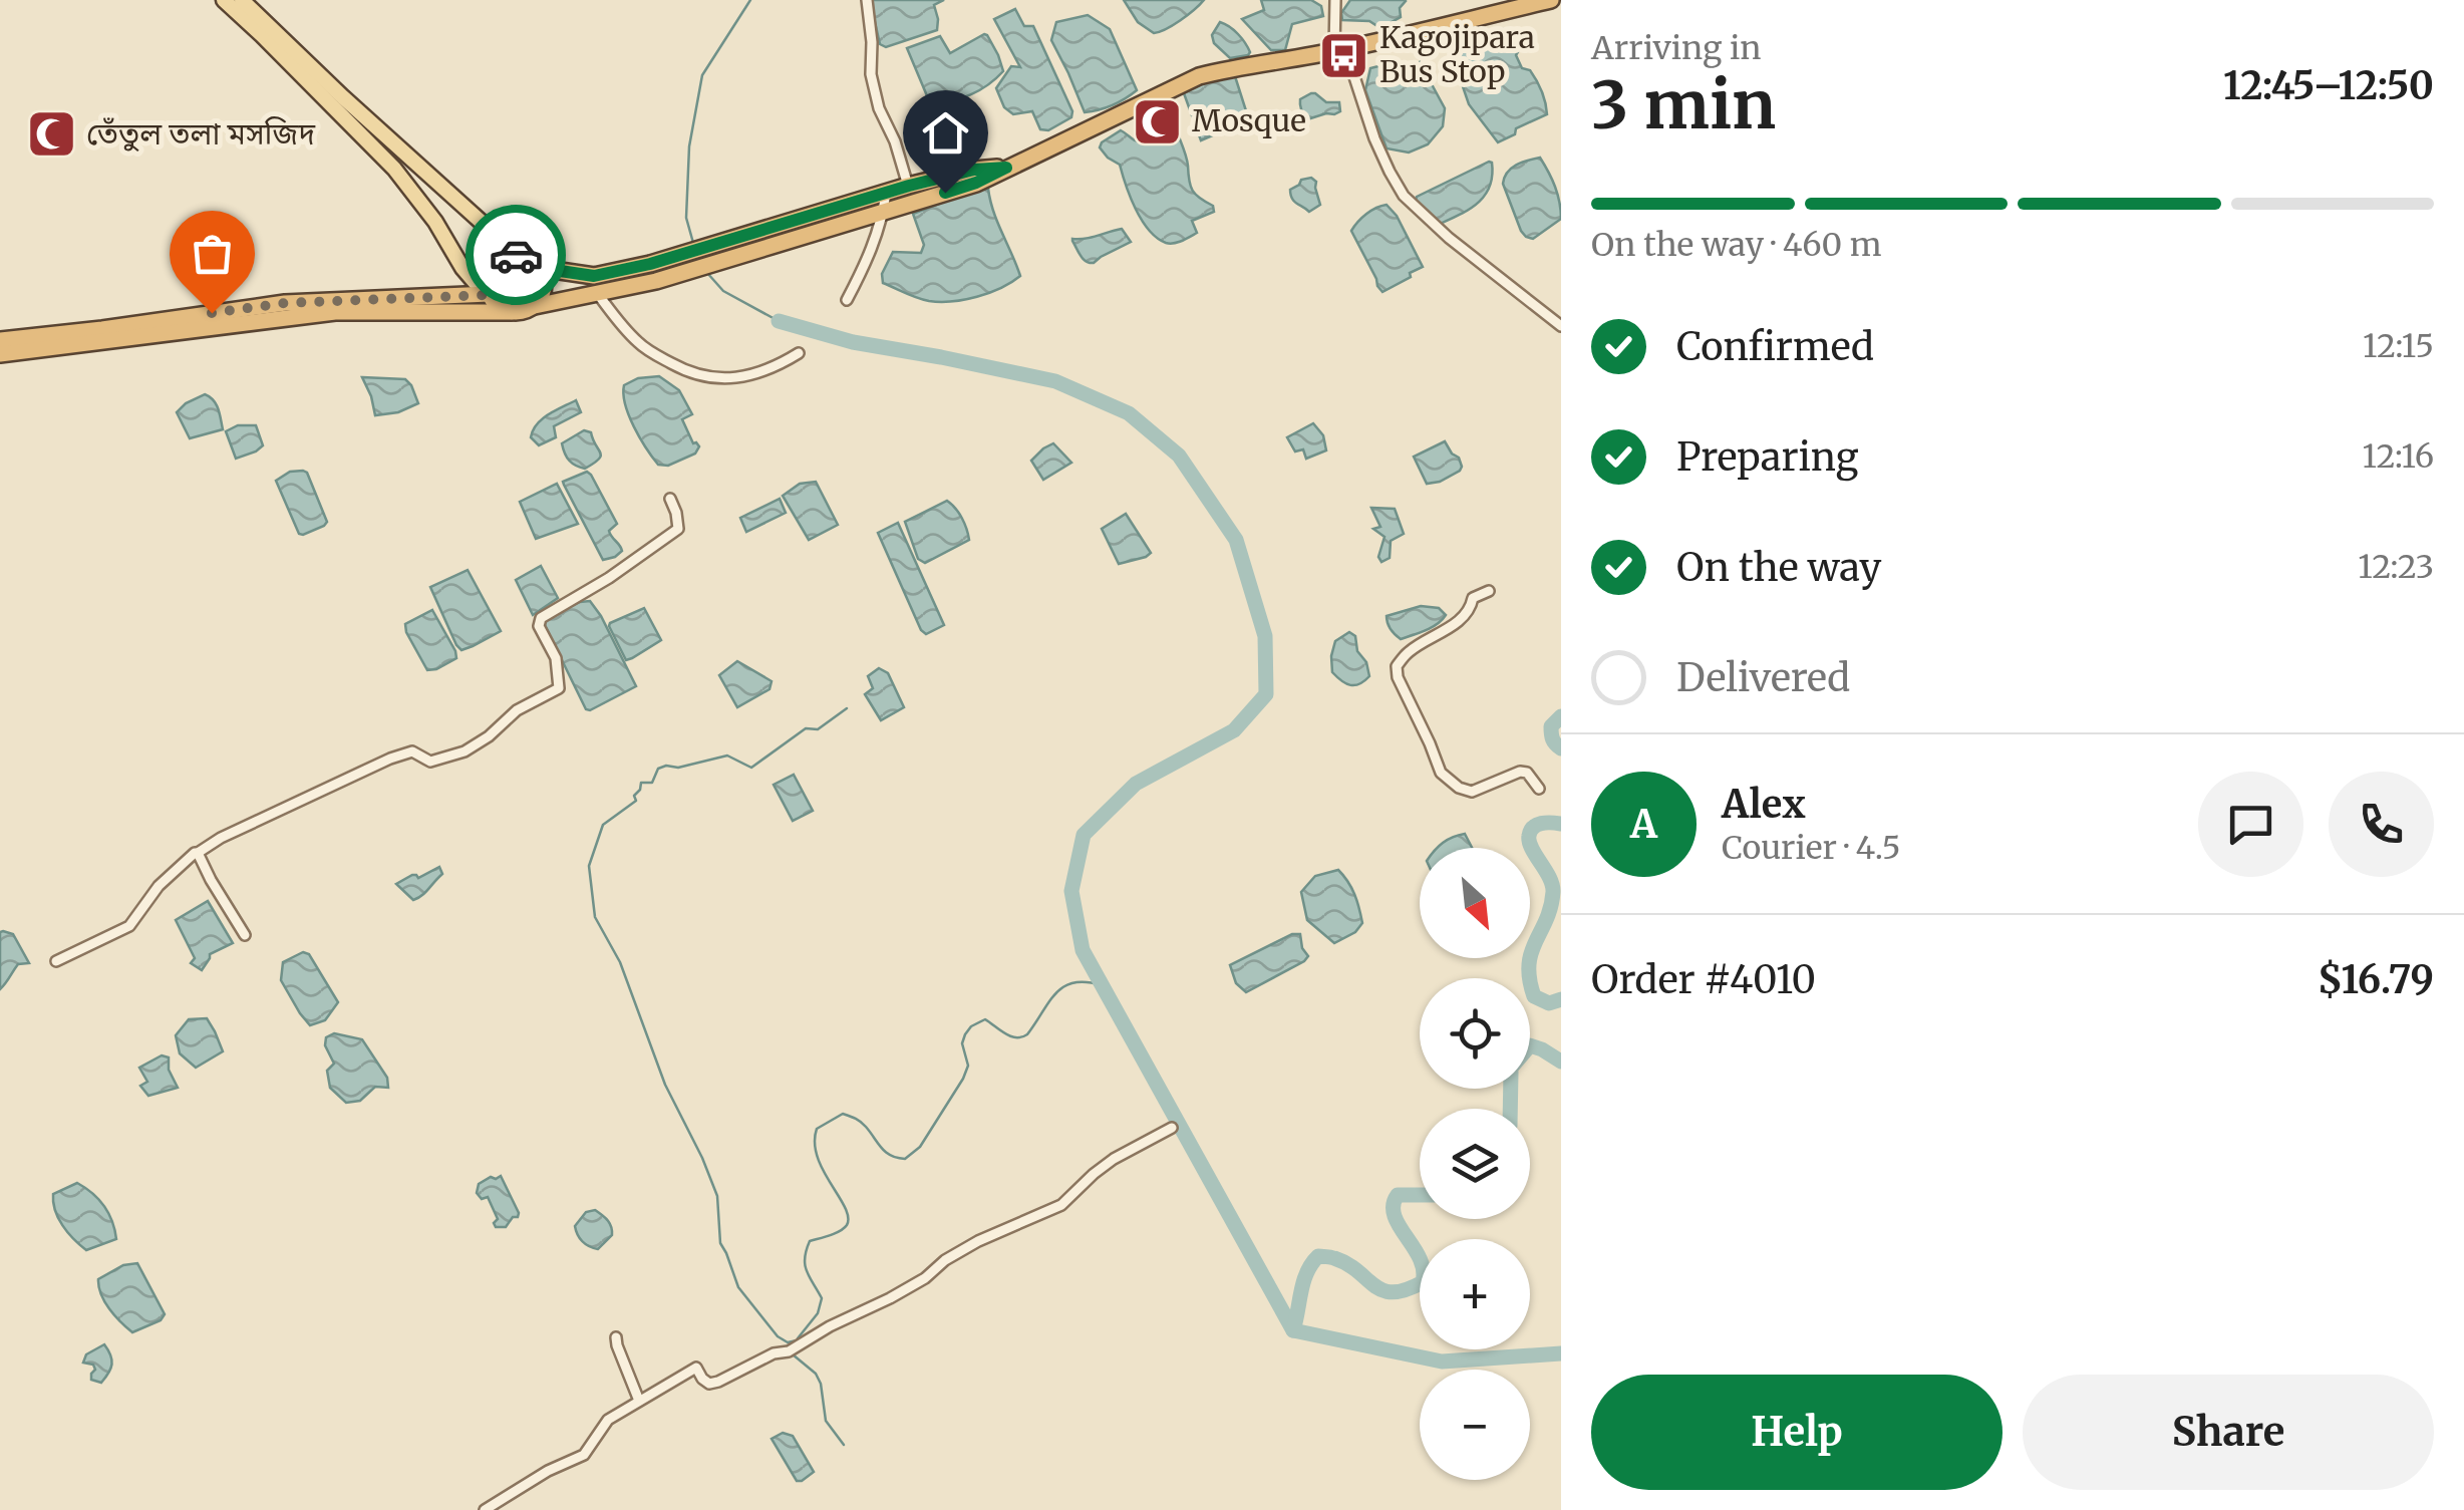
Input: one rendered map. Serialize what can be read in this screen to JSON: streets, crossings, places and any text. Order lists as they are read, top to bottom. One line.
{"places":{"bus stop":["Kagojipara Bus Stop"],"mosque":["Mosque","তেঁতুল তলা মসজিদ"]},"north":"bottom right","page":{"heading":["3 min","Arriving in","12:45–12:50"],"panel":["Alex","Courier · 4.5","Order #4010","$16.79"],"bar":"On the way · 460 m","list":[["Confirmed","12:15"],["Preparing","12:16"],["On the way","12:23"],"Delivered"],"round":"A","map_buttons":["+","−"],"buttons":["Help","Share"]}}
